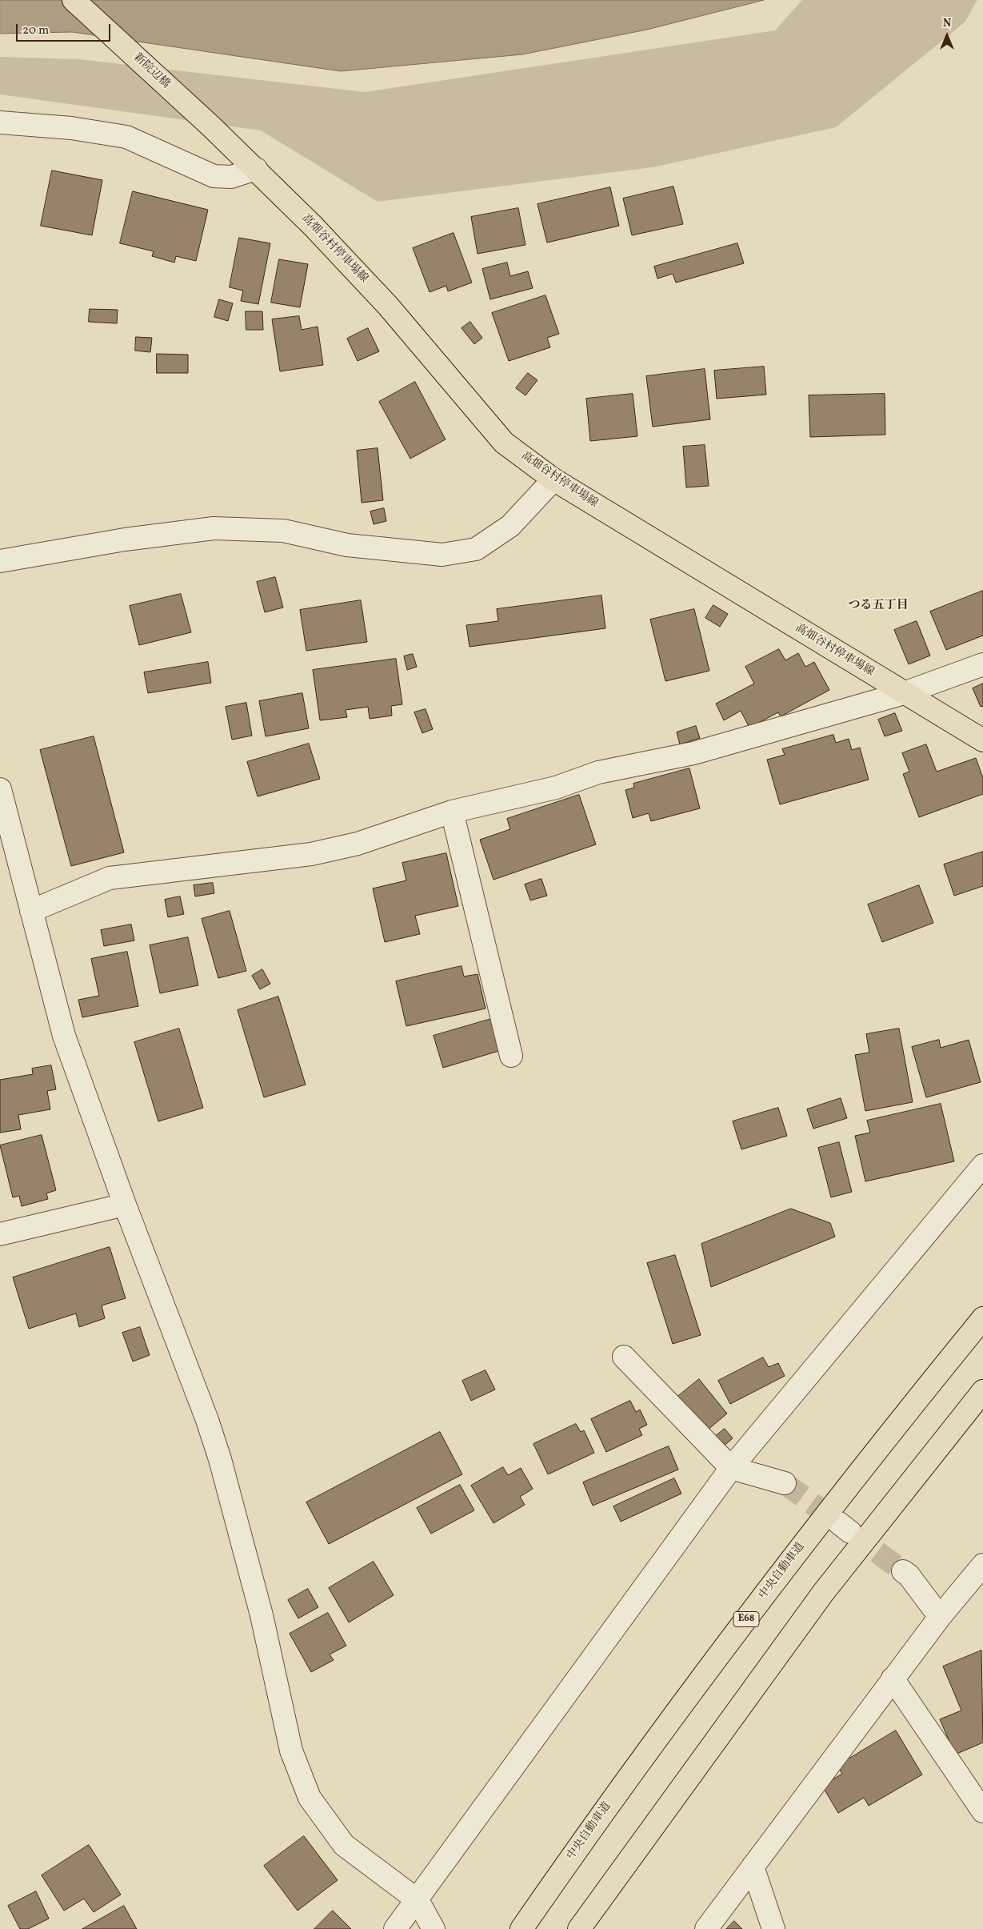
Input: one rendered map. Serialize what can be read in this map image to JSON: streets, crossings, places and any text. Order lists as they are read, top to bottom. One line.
{"streets":{"main road":["新院辺橋","高畑谷村停車場線","中央自動車道","E68"]},"crossings":[["新院辺橋","高畑谷村停車場線"]],"districts":["つる五丁目"],"scale_bar":"20 m","north":"top"}
